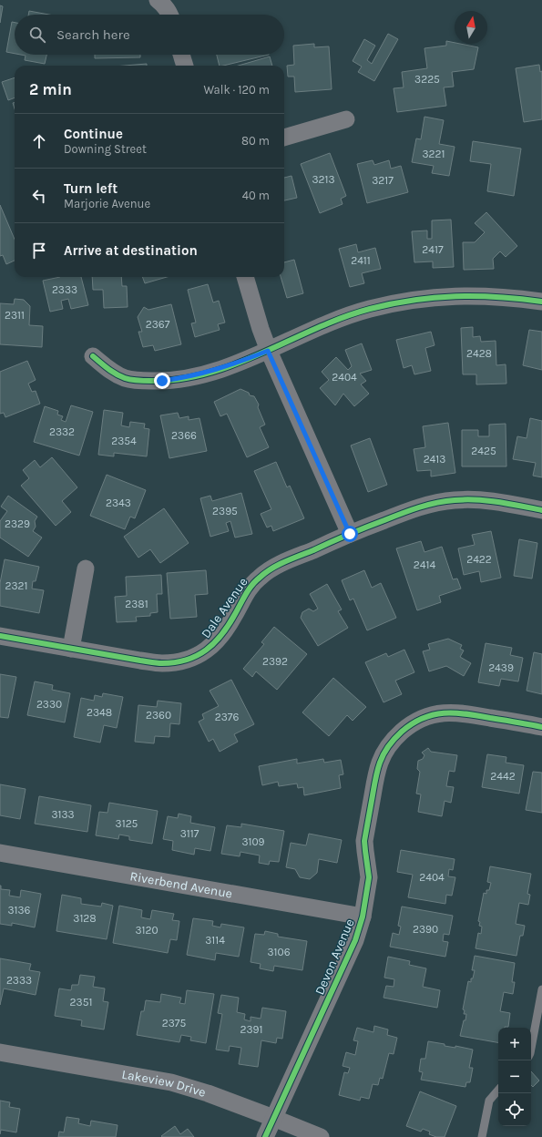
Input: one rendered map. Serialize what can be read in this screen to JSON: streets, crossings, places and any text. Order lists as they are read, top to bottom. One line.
{"streets":{"street":["Dale Avenue","Riverbend Avenue","Devon Avenue","Lakeview Drive"]},"crossings":[["Riverbend Avenue","Devon Avenue"],["Devon Avenue","Lakeview Drive"]],"house_numbers":["3225","3221","3213","3217","2417","2411","2333","2311","2367","2428","2404","2332","2366","2354","2425","2413","2343","2395","2329","2422","2414","2321","2381","2392","2439","2330","2348","2360","2376","2442","3133","3125","3117","3109","2404","3136","3128","2390","3120","3114","3106","2333","2351","2375","2391"],"north":"top","page":{"search":"Search here","heading":["2 min","Walk · 120 m"],"list":[["Continue","Downing Street","80 m"],["Turn left","Marjorie Avenue","40 m"],"Arrive at destination"],"map_buttons":["+","−"]}}
